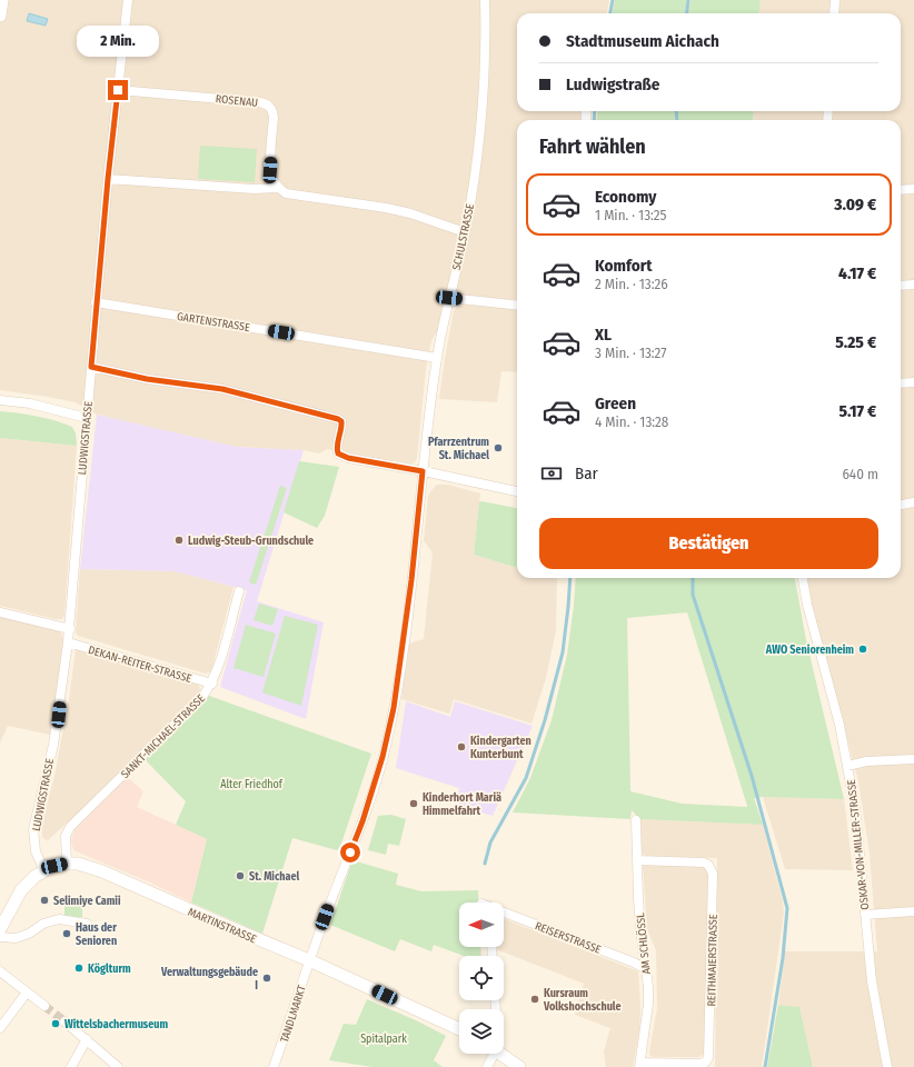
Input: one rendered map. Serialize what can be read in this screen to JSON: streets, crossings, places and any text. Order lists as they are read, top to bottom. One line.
{"streets":{"main road":["MARTINSTRASSE"],"street":["ROSENAU","SCHULSTRASSE","GARTENSTRASSE","LUDWIGSTRASSE","DEKAN-REITER-STRASSE","SANKT-MICHAEL-STRASSE","OSKAR-VON-MILLER-STRASSE","REISERSTRASSE","AM SCHLÖSSL","REITHMAIERSTRASSE","TANDLMARKT"]},"crossings":[["ROSENAU","LUDWIGSTRASSE"],["SCHULSTRASSE","GARTENSTRASSE"],["SCHULSTRASSE","MARTINSTRASSE"],["SCHULSTRASSE","TANDLMARKT"],["GARTENSTRASSE","LUDWIGSTRASSE"],["LUDWIGSTRASSE","DEKAN-REITER-STRASSE"],["LUDWIGSTRASSE","MARTINSTRASSE"],["DEKAN-REITER-STRASSE","SANKT-MICHAEL-STRASSE"],["SANKT-MICHAEL-STRASSE","MARTINSTRASSE"],["MARTINSTRASSE","TANDLMARKT"],["REISERSTRASSE","AM SCHLÖSSL"],["AM SCHLÖSSL","REITHMAIERSTRASSE"]],"parks":["Alter Friedhof","Spitalpark"],"places":["Pfarrzentrum St. Michael","Ludwig-Steub-Grundschule","AWO Seniorenheim","Kindergarten Kunterbunt","Kinderhort Mariä Himmelfahrt","St. Michael","Selimiye Camii","Haus der Senioren","Köglturm","Verwaltungsgebäude I","Kursraum Volkshochschule","Wittelsbachermuseum"],"north":"left","page":{"banner":["Stadtmuseum Aichach","Ludwigstraße"],"bubble":"2 Min.","heading":"Fahrt wählen","list":[{"name":"Economy","note":"1 Min. · 13:25","value":"3.09 €"},{"name":"Komfort","note":"2 Min. · 13:26","value":"4.17 €"},{"name":"XL","note":"3 Min. · 13:27","value":"5.25 €"},{"name":"Green","note":"4 Min. · 13:28","value":"5.17 €"}],"pay":["Bar","640 m"],"buttons":"Bestätigen"}}
